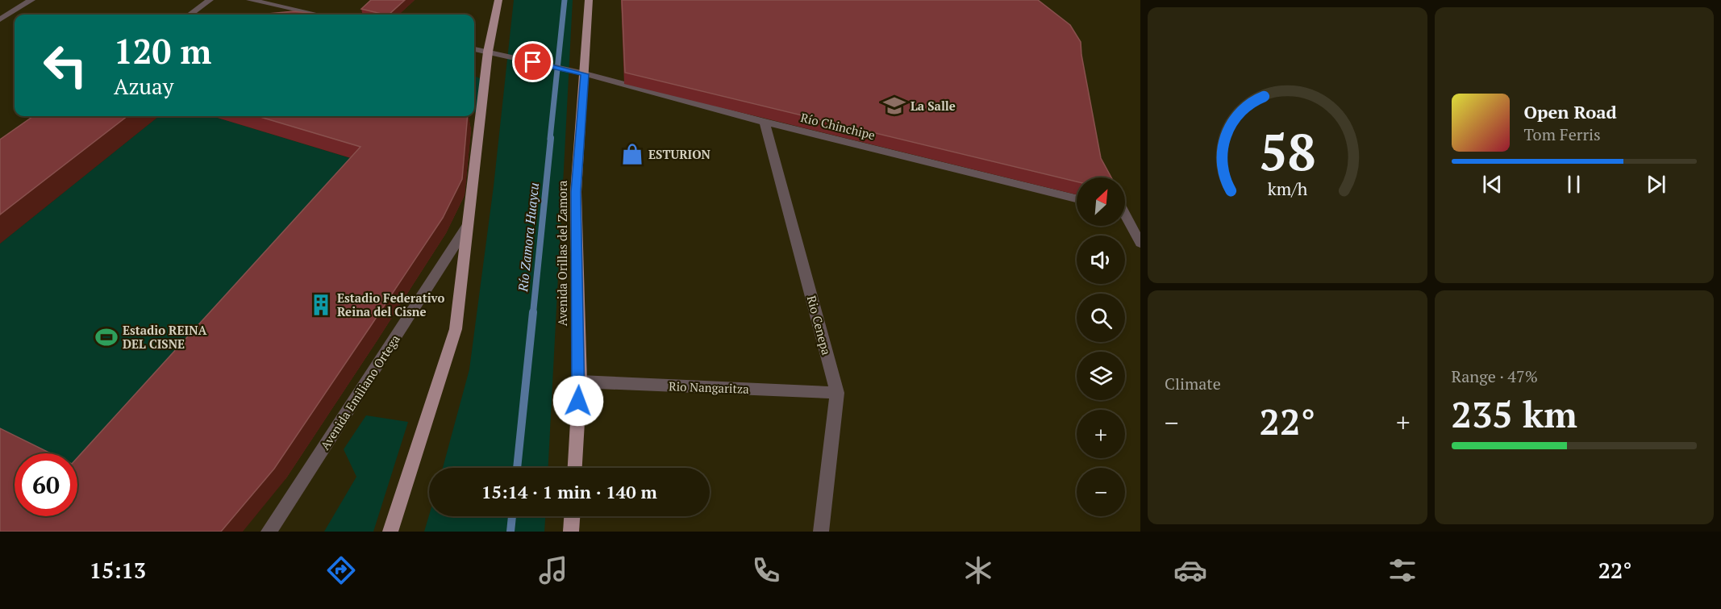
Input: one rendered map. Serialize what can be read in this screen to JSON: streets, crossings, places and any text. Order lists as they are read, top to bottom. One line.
{"streets":{"main road":["Avenida Orillas del Zamora","Avenida Emiliano Ortega"],"street":["Río Chinchipe","Rio Cenepa","Rio Nangaritza"]},"crossings":[["Río Chinchipe","Avenida Orillas del Zamora"],["Río Chinchipe","Rio Cenepa"],["Río Chinchipe","Avenida Emiliano Ortega"],["Avenida Orillas del Zamora","Rio Nangaritza"],["Rio Cenepa","Rio Nangaritza"]],"water":["Río Zamora Huaycu"],"places":{"school or university":["La Salle"],"shop":["ESTURION"],"building":["Estadio Federativo Reina del Cisne"],"sports":["Estadio REINA DEL CISNE"]},"north":"top right","page":{"turn":["120 m","Azuay"],"song":["Open Road","Tom Ferris"],"map_buttons":["+","−"],"tile":["Climate",["Range · 47%","235 km"]],"heat":["−","22°","+"],"limit":"60","trip":"15:14 · 1 min · 140 m","tabs":["15:13","22°"],"gauge":["58","km/h"]}}
